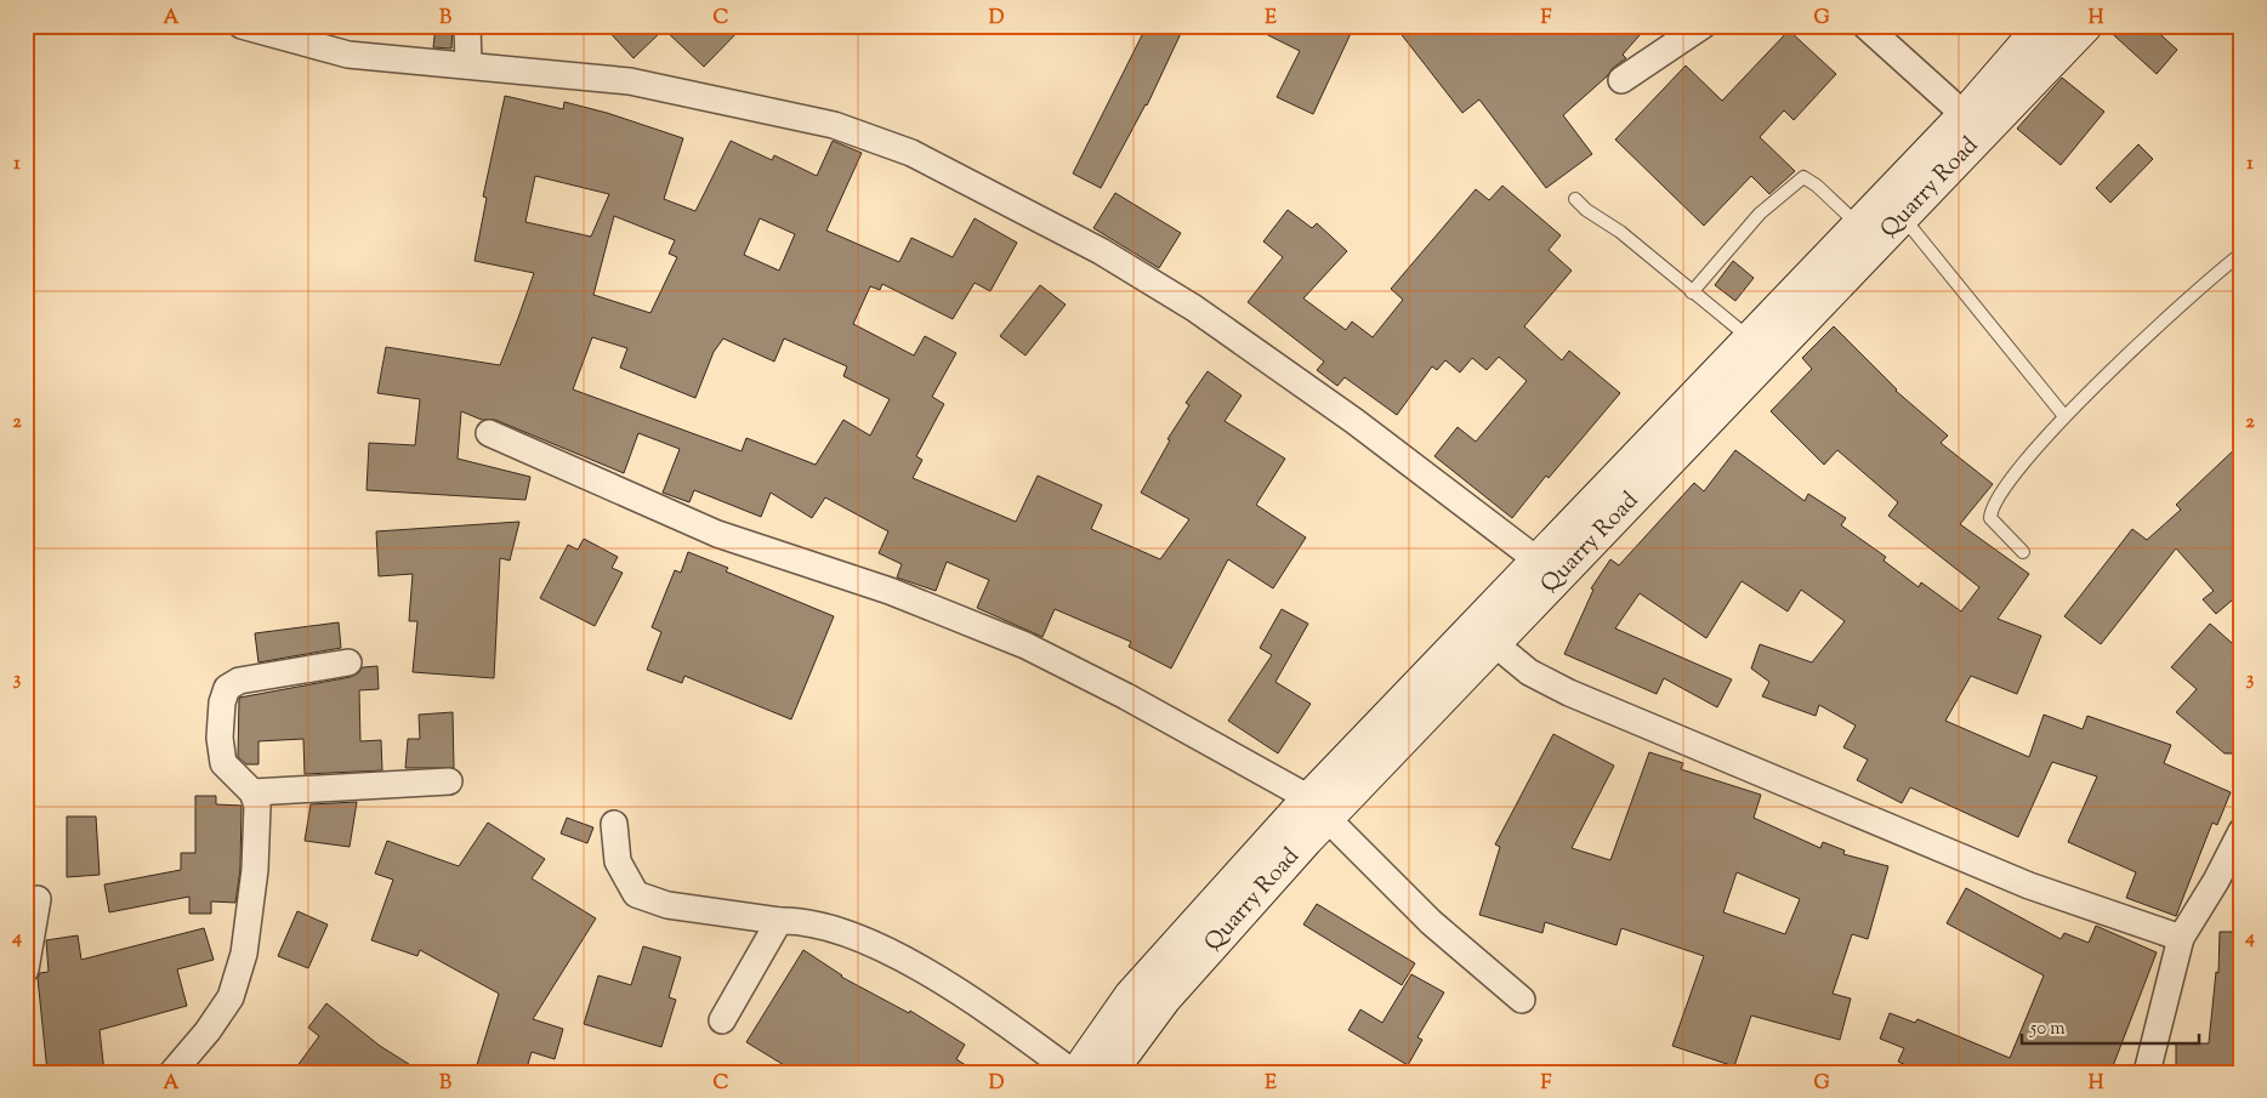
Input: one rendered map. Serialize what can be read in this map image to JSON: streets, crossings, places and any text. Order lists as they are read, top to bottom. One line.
{"streets":{"main road":["Quarry Road"]},"scale_bar":"50 m","grid":{"columns":["A","B","C","D","E","F","G","H"],"rows":["1","2","3","4"]}}
